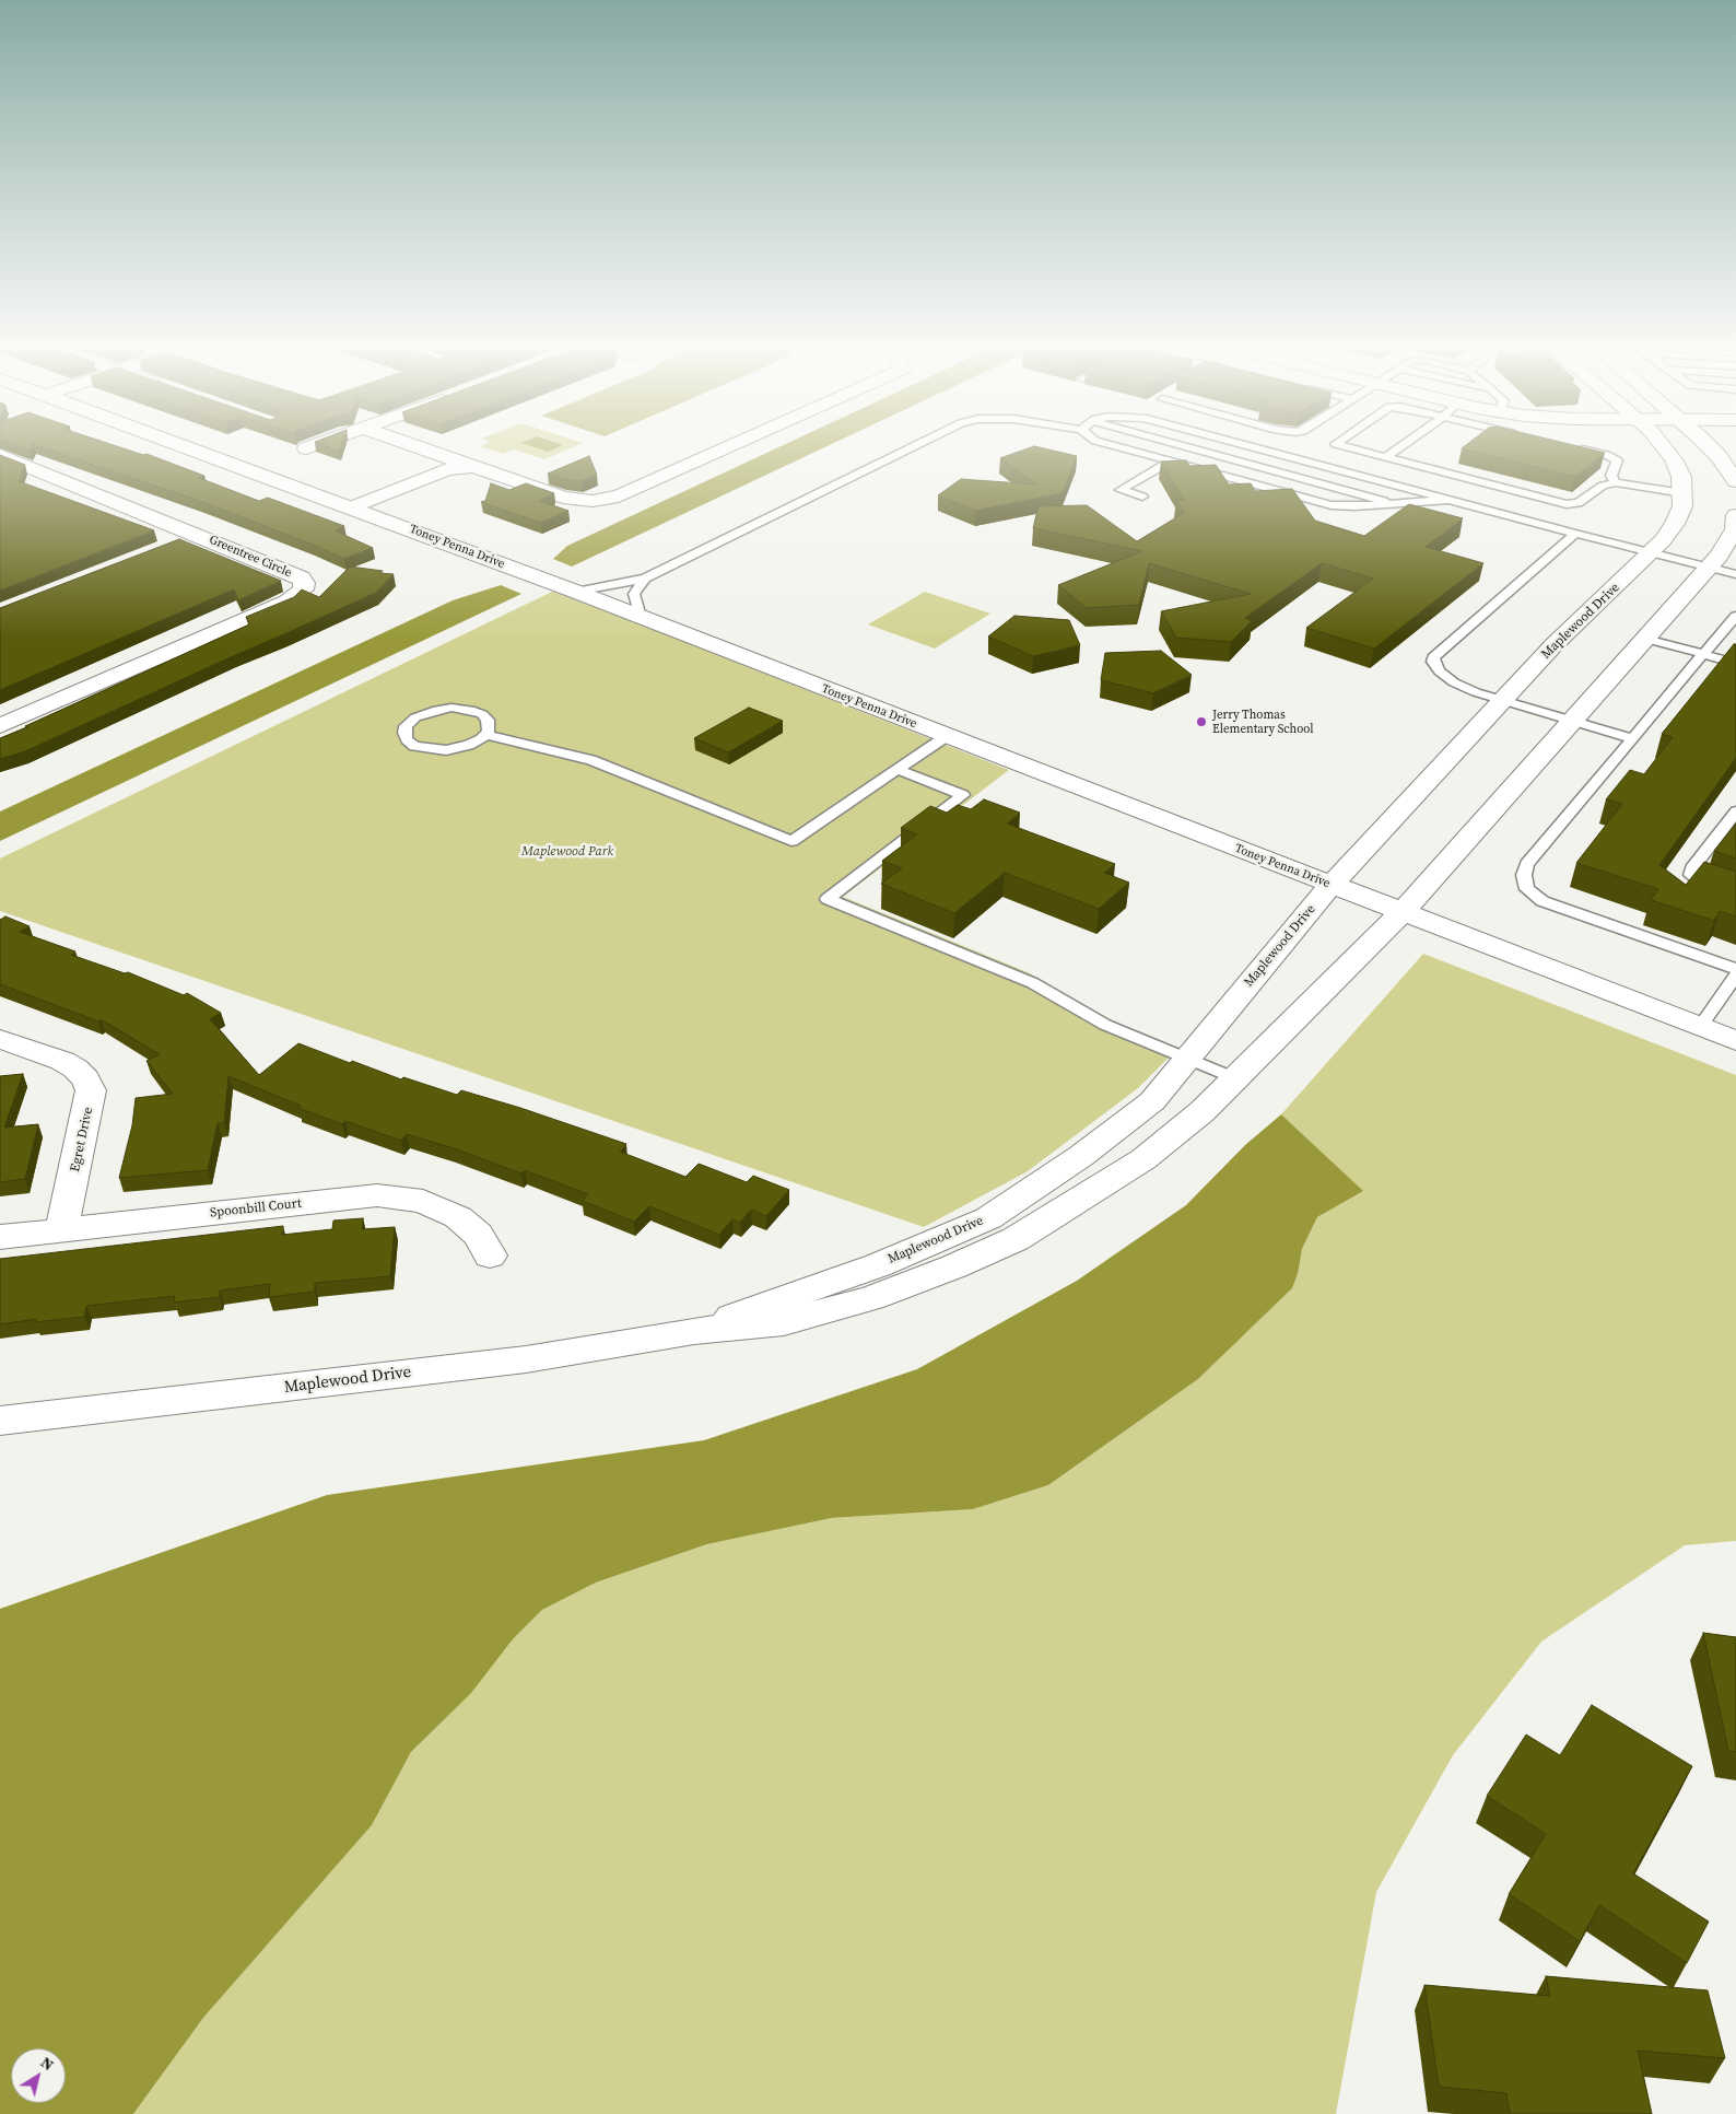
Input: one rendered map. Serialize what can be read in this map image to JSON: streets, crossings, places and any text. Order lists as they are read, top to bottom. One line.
{"streets":{"street":["Toney Penna Drive","Greentree Circle","Maplewood Drive","Egret Drive","Spoonbill Court"]},"crossings":[["Toney Penna Drive","Maplewood Drive"],["Egret Drive","Spoonbill Court"]],"parks":["Maplewood Park"],"places":["Jerry Thomas Elementary School"],"north":"top right"}
